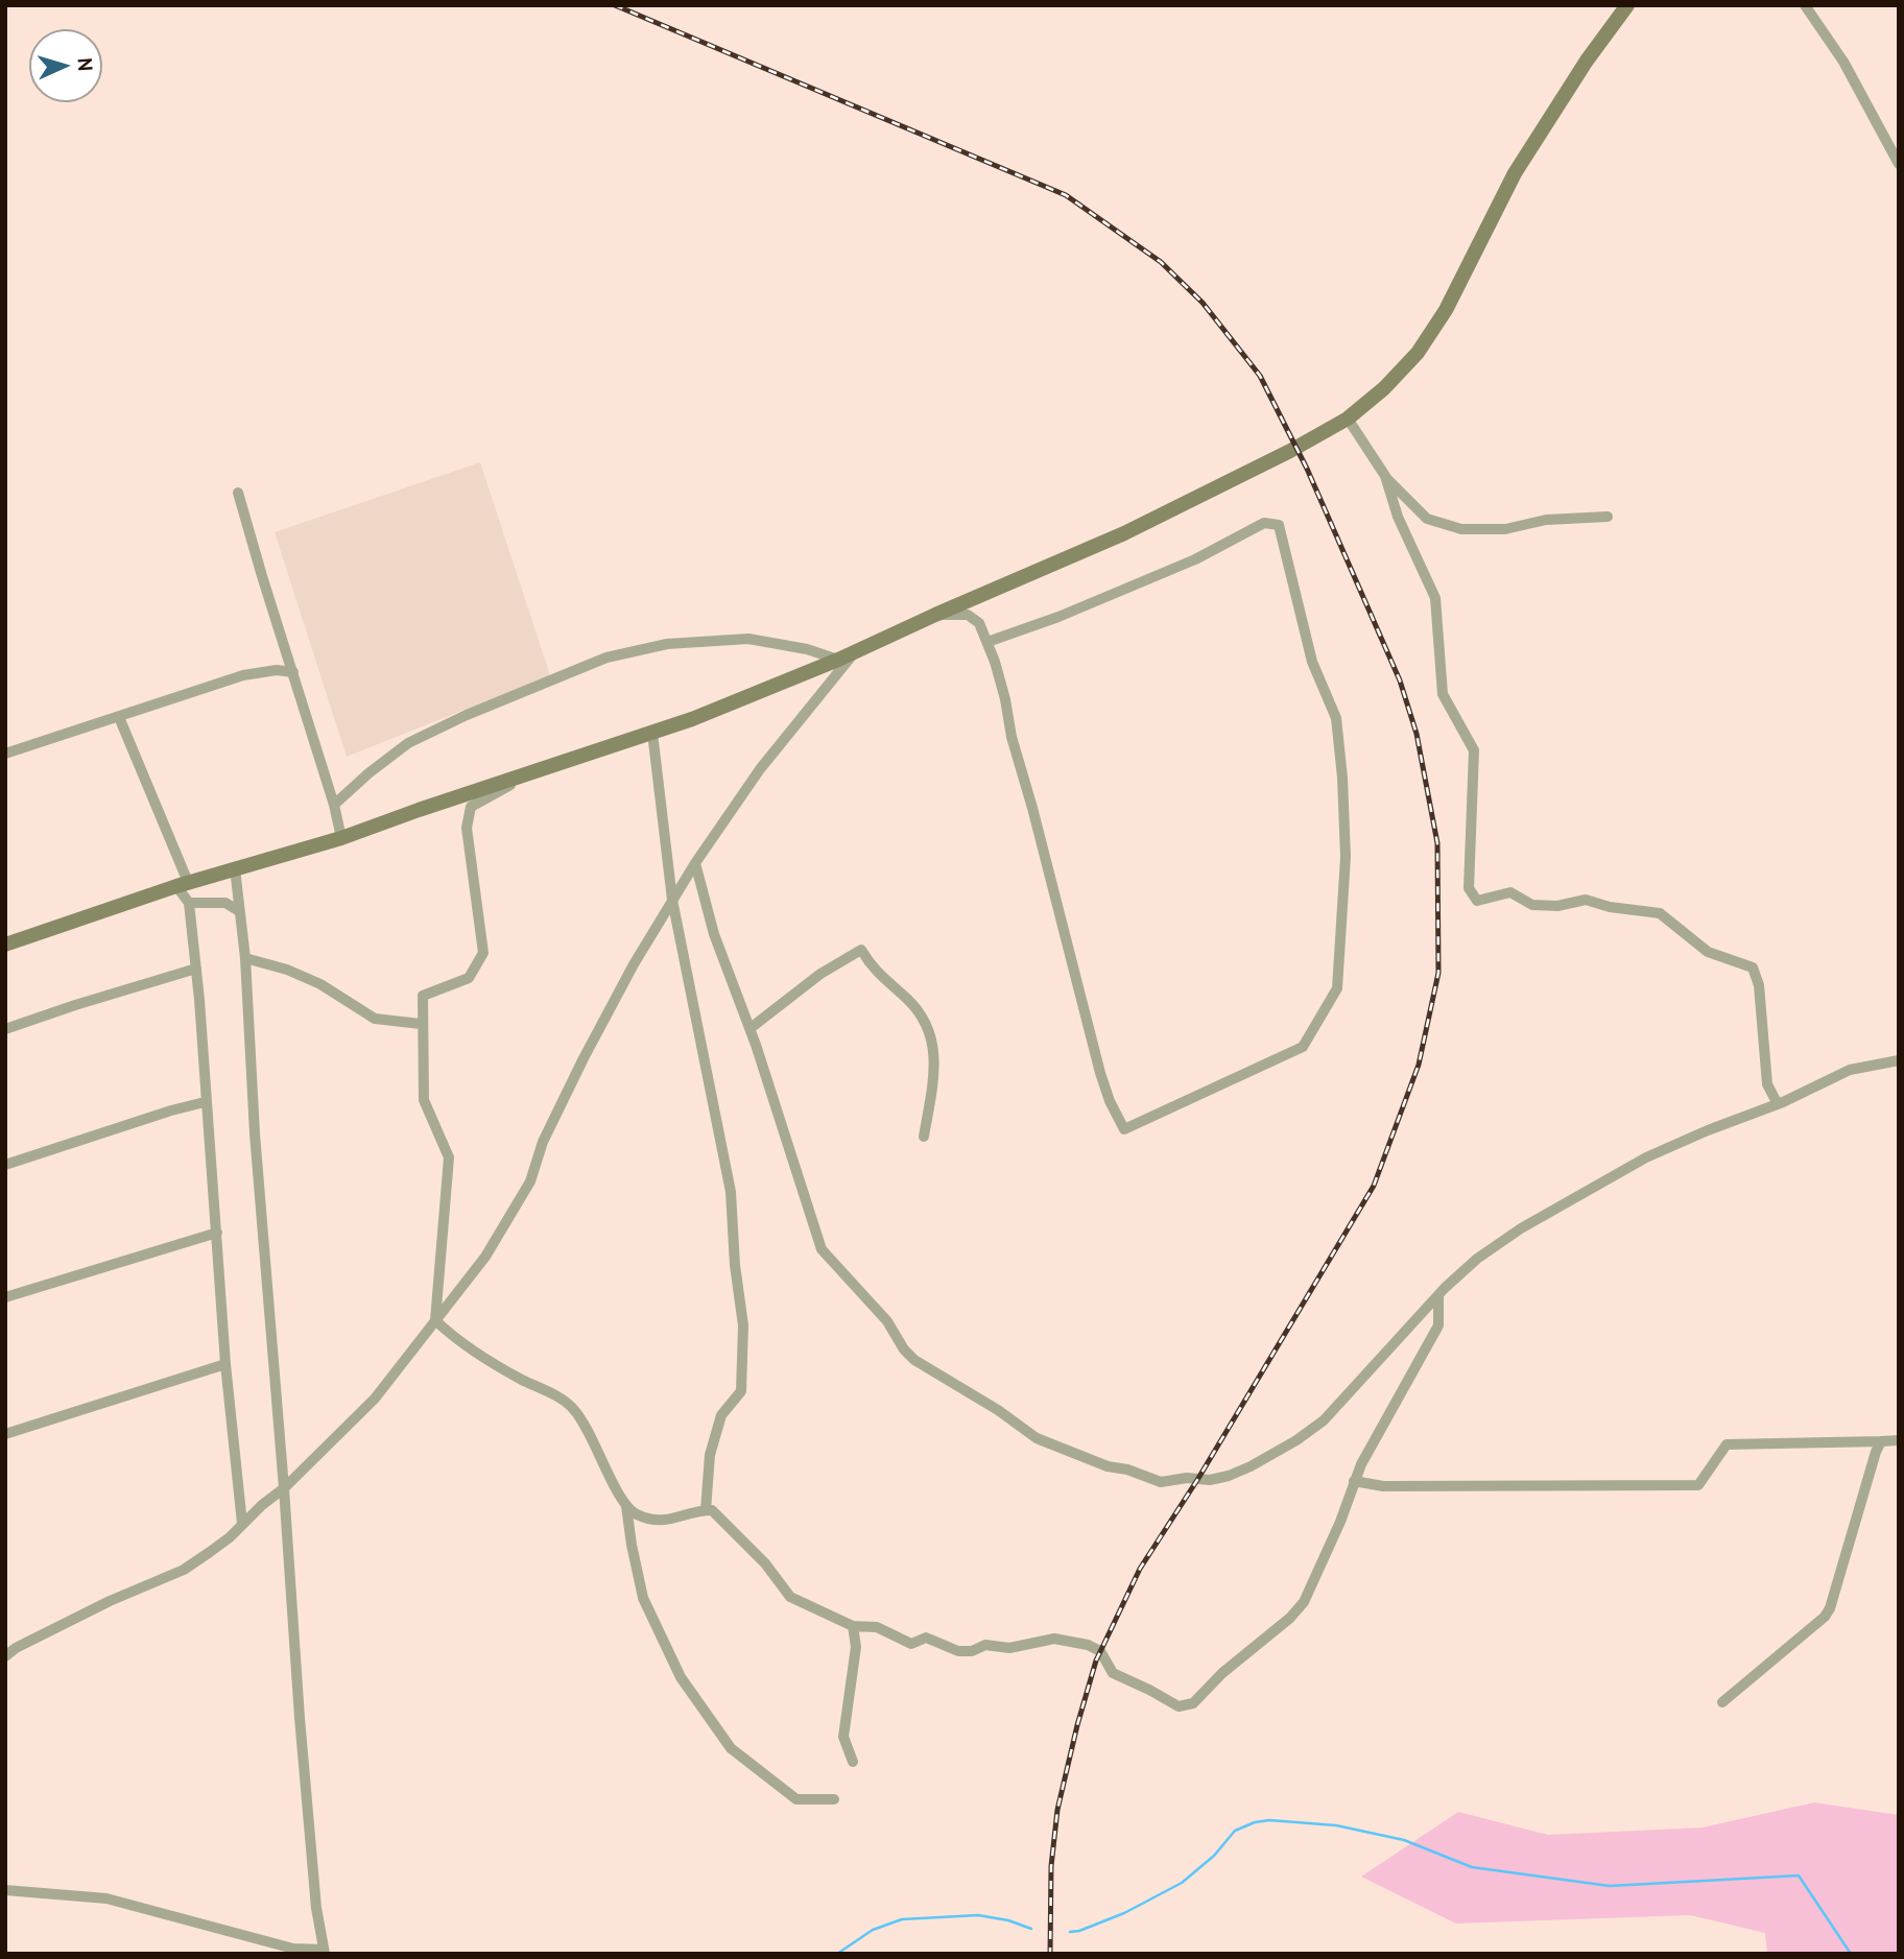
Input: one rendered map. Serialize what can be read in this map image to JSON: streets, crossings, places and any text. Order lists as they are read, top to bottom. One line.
{"north":"right"}
